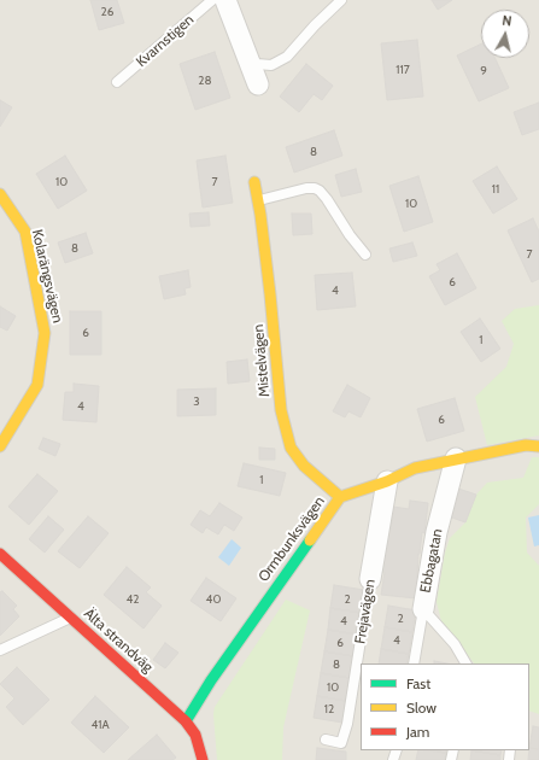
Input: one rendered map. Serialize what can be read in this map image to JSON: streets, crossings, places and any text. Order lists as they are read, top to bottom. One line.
{"streets":{"street":["Kolarängsvägen","Mistelvägen","Ormbunksvägen","Ebbagatan","Frejavägen","Älta strandväg"],"lane":["Kvarnstigen"]},"crossings":[["Mistelvägen","Ormbunksvägen"],["Ormbunksvägen","Ebbagatan"],["Ormbunksvägen","Frejavägen"],["Ormbunksvägen","Älta strandväg"]],"house_numbers":["26","117","9","28","8","10","7","11","10","8","7","6","4","6","1","3","4","6","1","42","40","2","2","4","4","6","8","10","12","41A"],"legend":["Fast","Slow","Jam"],"north":"top"}
